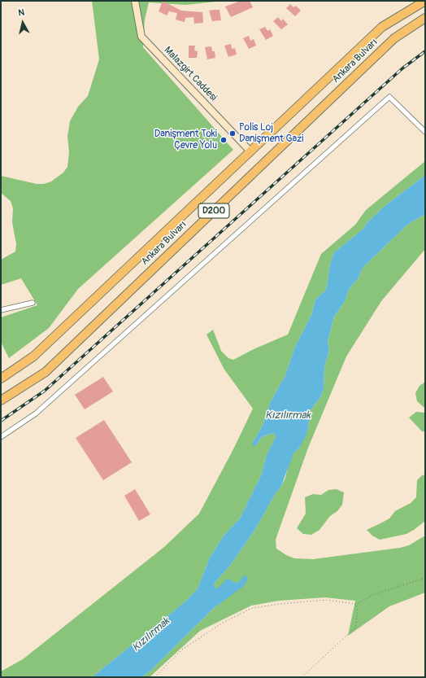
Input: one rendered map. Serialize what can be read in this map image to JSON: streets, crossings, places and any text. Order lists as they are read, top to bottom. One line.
{"streets":{"highway":["Ankara Bulvarı","D200"],"street":["Malazgirt Caddesi"]},"crossings":[["Ankara Bulvarı","Malazgirt Caddesi"]],"water":["Kızılırmak"],"places":["Polis Loj Danişment Gazi","Danişment Toki Çevre Yolu"],"north":"top"}
